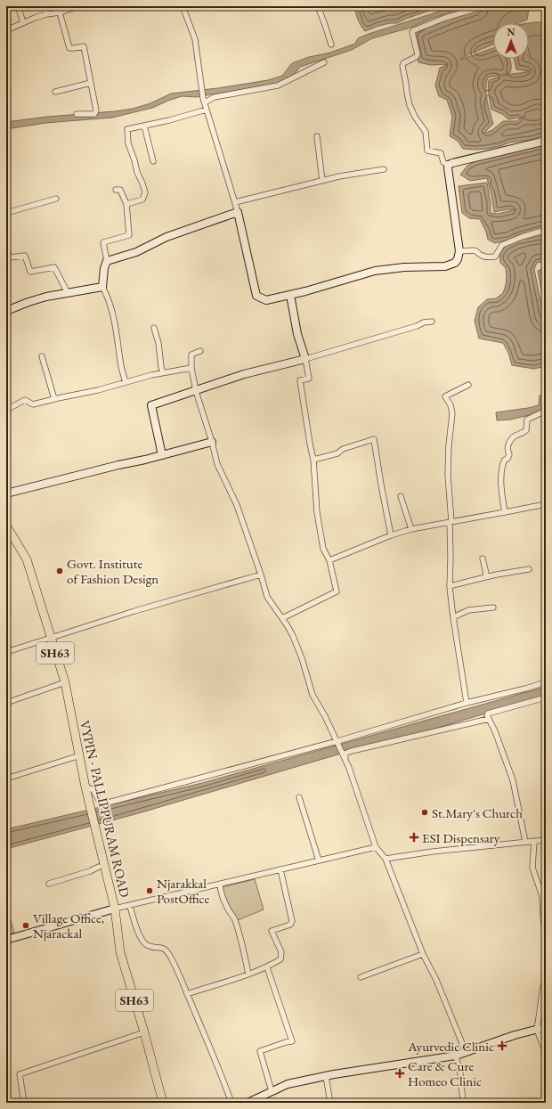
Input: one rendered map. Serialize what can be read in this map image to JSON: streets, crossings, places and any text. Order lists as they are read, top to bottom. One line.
{"streets":{"main road":["SH63","VYPIN - PALLIPPURAM ROAD"]},"places":{"other":["Govt. Institute of Fashion Design","St.Mary's Church","Njarakkal PostOffice","Village Office, Njarackal"],"health":["ESI Dispensary","Ayurvedic Clinic","Care & Cure Homeo Clinic"]},"north":"top"}
